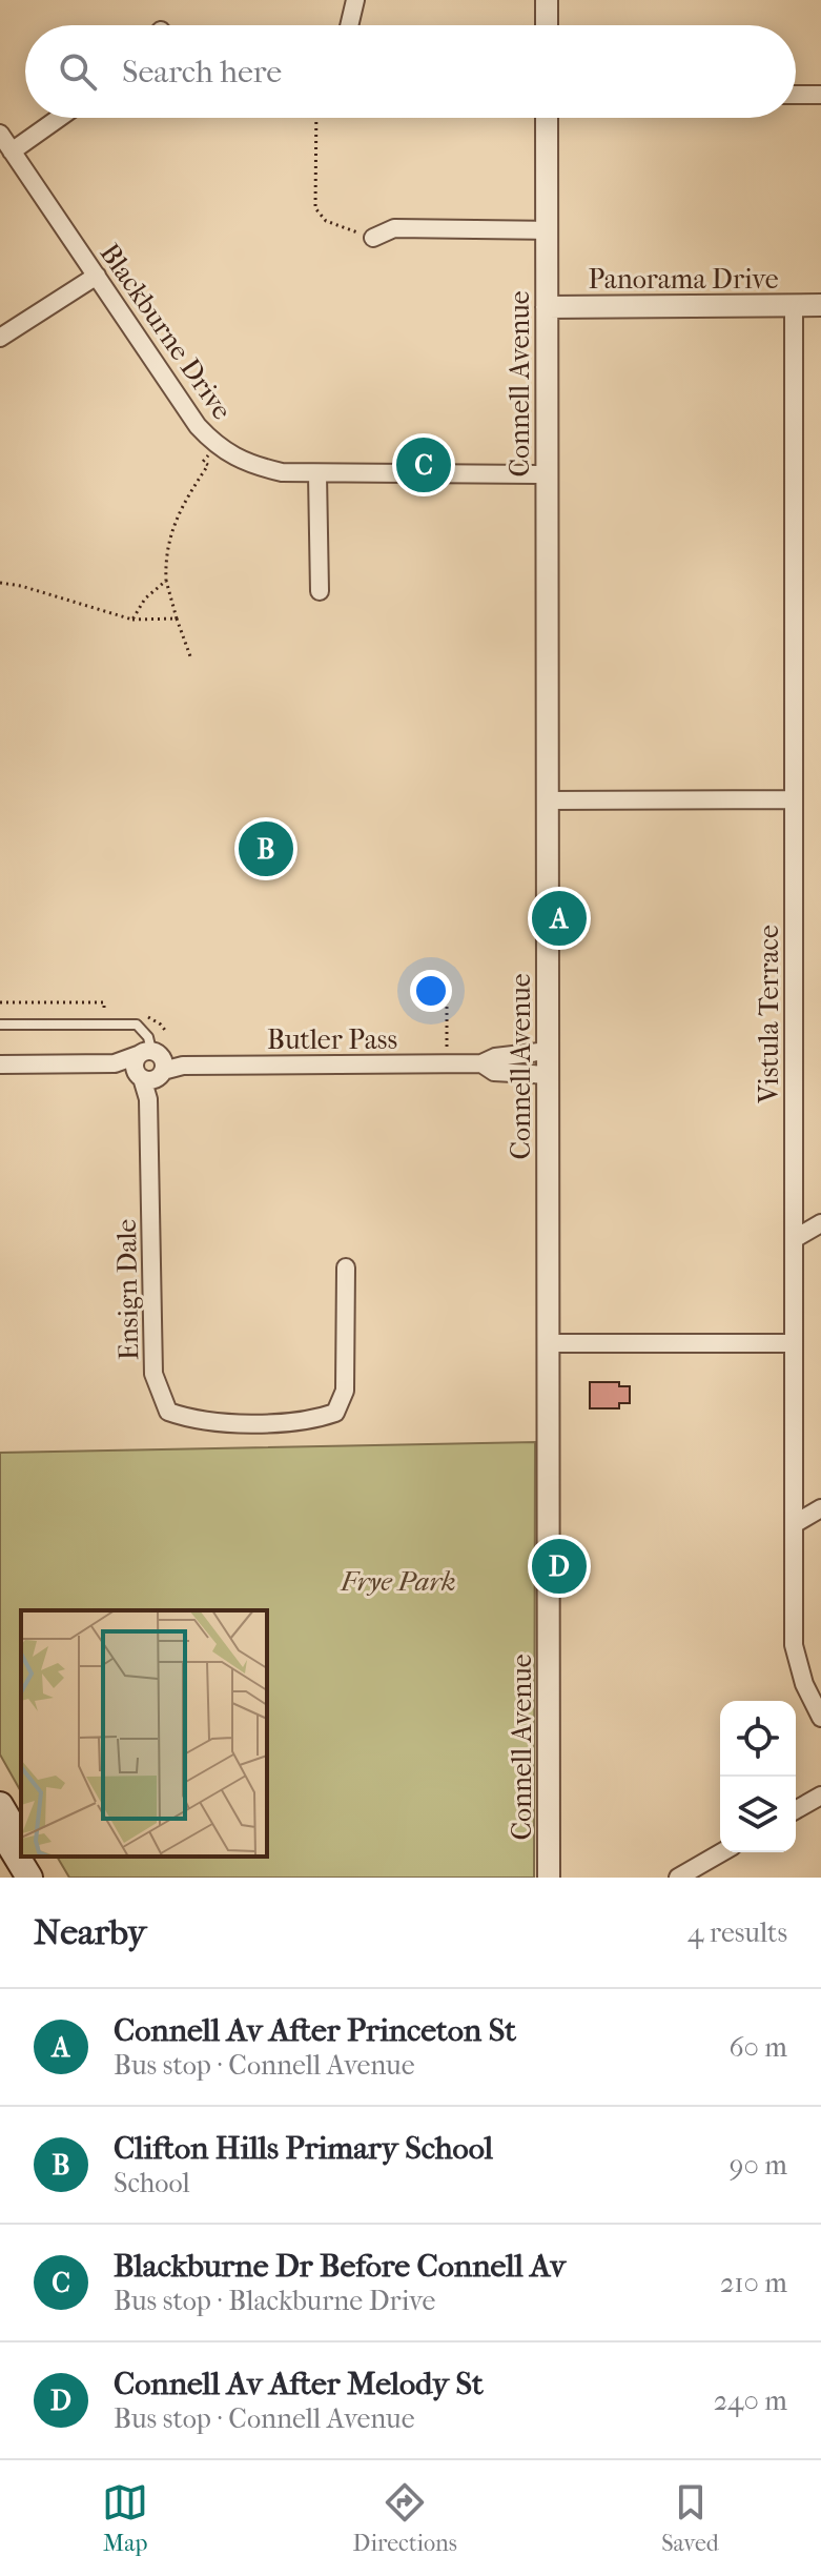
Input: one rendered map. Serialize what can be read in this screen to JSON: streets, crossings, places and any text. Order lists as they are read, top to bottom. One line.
{"streets":{"street":["Panorama Drive","Blackburne Drive","Connell Avenue","Vistula Terrace","Butler Pass","Ensign Dale"]},"crossings":[["Panorama Drive","Connell Avenue"],["Panorama Drive","Vistula Terrace"],["Blackburne Drive","Connell Avenue"],["Connell Avenue","Butler Pass"],["Butler Pass","Ensign Dale"]],"parks":["Frye Park"],"page":{"search":"Search here","pins":["C","B","A","D"],"heading":["Nearby","4 results"],"list":[{"mark":"A","name":"Connell Av After Princeton St","note":"Bus stop · Connell Avenue","value":"60 m"},{"mark":"B","name":"Clifton Hills Primary School","note":"School","value":"90 m"},{"mark":"C","name":"Blackburne Dr Before Connell Av","note":"Bus stop · Blackburne Drive","value":"210 m"},{"mark":"D","name":"Connell Av After Melody St","note":"Bus stop · Connell Avenue","value":"240 m"}],"nav":["Map","Directions","Saved"]}}
